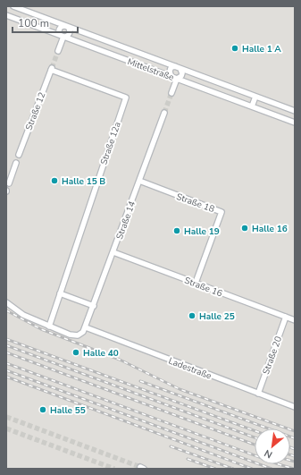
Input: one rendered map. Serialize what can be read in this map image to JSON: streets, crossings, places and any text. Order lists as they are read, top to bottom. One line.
{"streets":{"street":["Mittelstraße","Straße 12","Straße 12a","Straße 18","Straße 14","Straße 16","Straße 20","Ladestraße"]},"crossings":[["Straße 12","Straße 12a"],["Straße 18","Straße 14"],["Straße 18","Straße 16"],["Straße 14","Straße 16"],["Straße 14","Ladestraße"],["Straße 16","Straße 20"],["Straße 20","Ladestraße"]],"places":["Halle 1 A","Halle 15 B","Halle 16","Halle 19","Halle 25","Halle 40","Halle 55"],"scale_bar":"100 m","north":"bottom left"}
